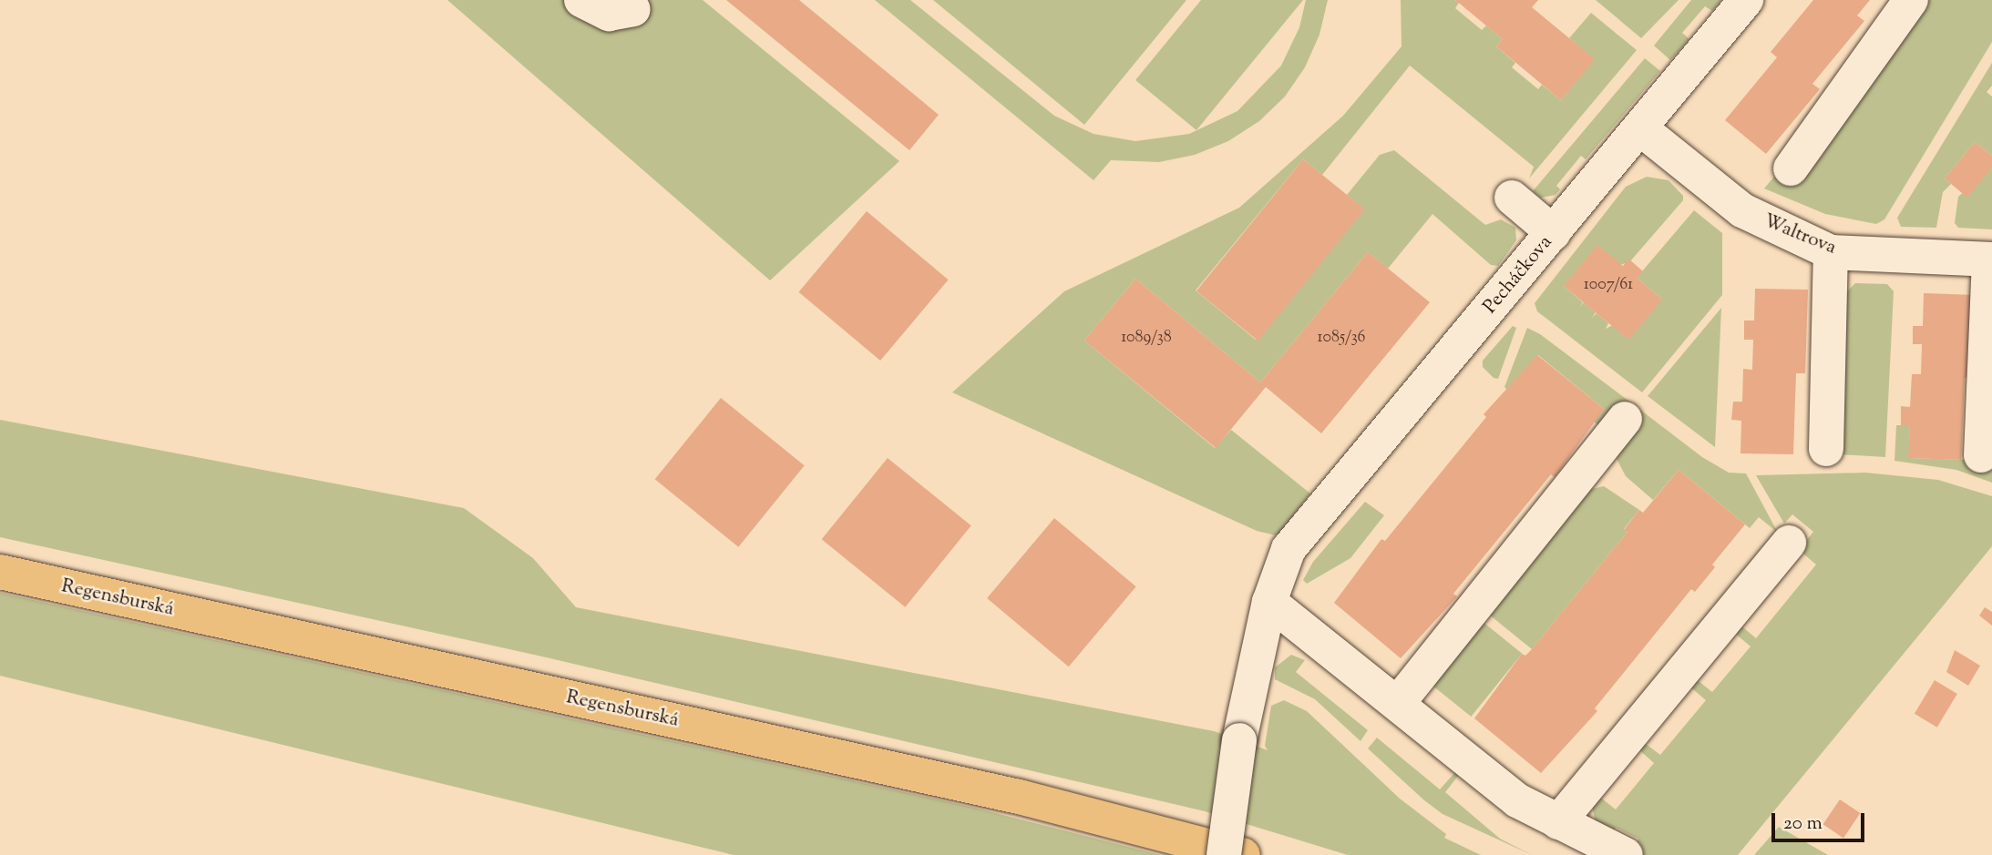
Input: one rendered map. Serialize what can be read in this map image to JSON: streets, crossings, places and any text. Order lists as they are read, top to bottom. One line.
{"streets":{"main road":["Regensburská"],"street":["Waltrova","Pecháčkova"]},"crossings":[["Waltrova","Pecháčkova"]],"house_numbers":["1007/61","1089/38","1085/36"],"scale_bar":"20 m"}
